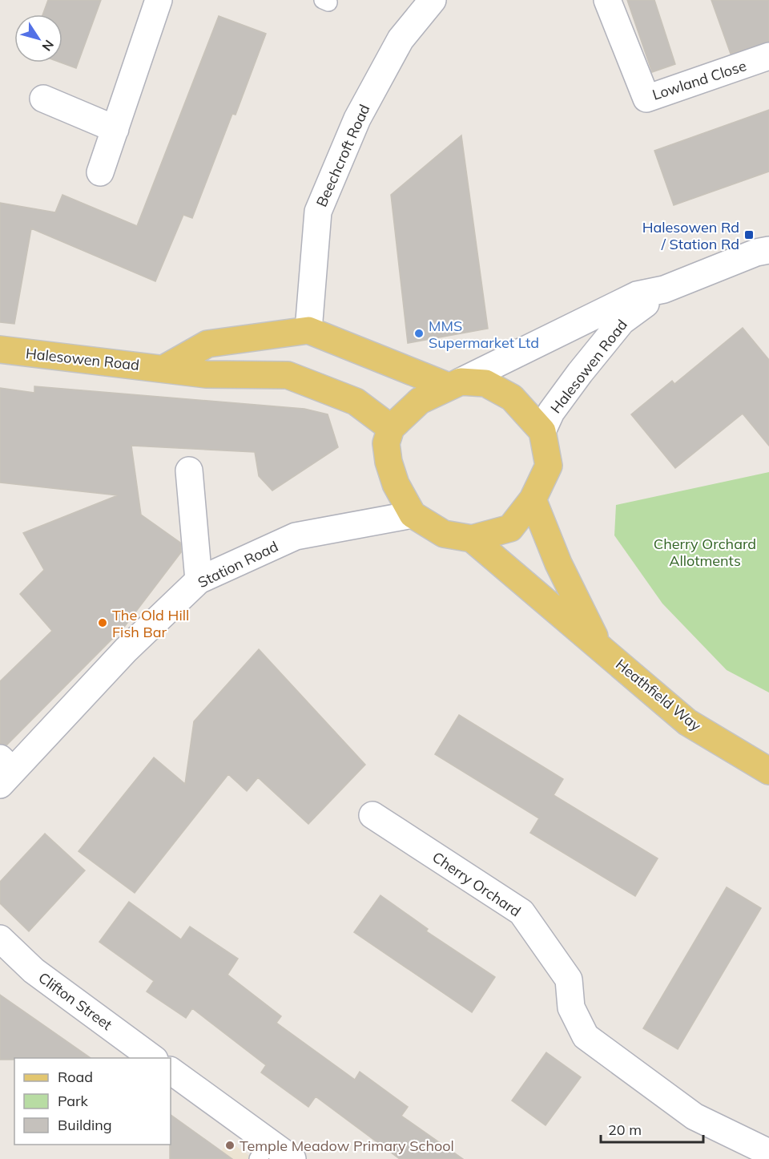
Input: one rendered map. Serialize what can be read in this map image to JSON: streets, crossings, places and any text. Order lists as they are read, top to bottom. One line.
{"streets":{"main road":["Halesowen Road","Heathfield Way"],"street":["Lowland Close","Beechcroft Road","Station Road","Cherry Orchard","Clifton Street"]},"crossings":[["Halesowen Road","Station Road"],["Halesowen Road","Heathfield Way"],["Station Road","Heathfield Way"]],"parks":["Cherry Orchard Allotments"],"places":{"transit":["Halesowen Rd / Station Rd"],"other":["MMS Supermarket Ltd","The Old Hill Fish Bar","Temple Meadow Primary School"]},"legend":["Road","Park","Building"],"scale_bar":"20 m","north":"bottom right"}
